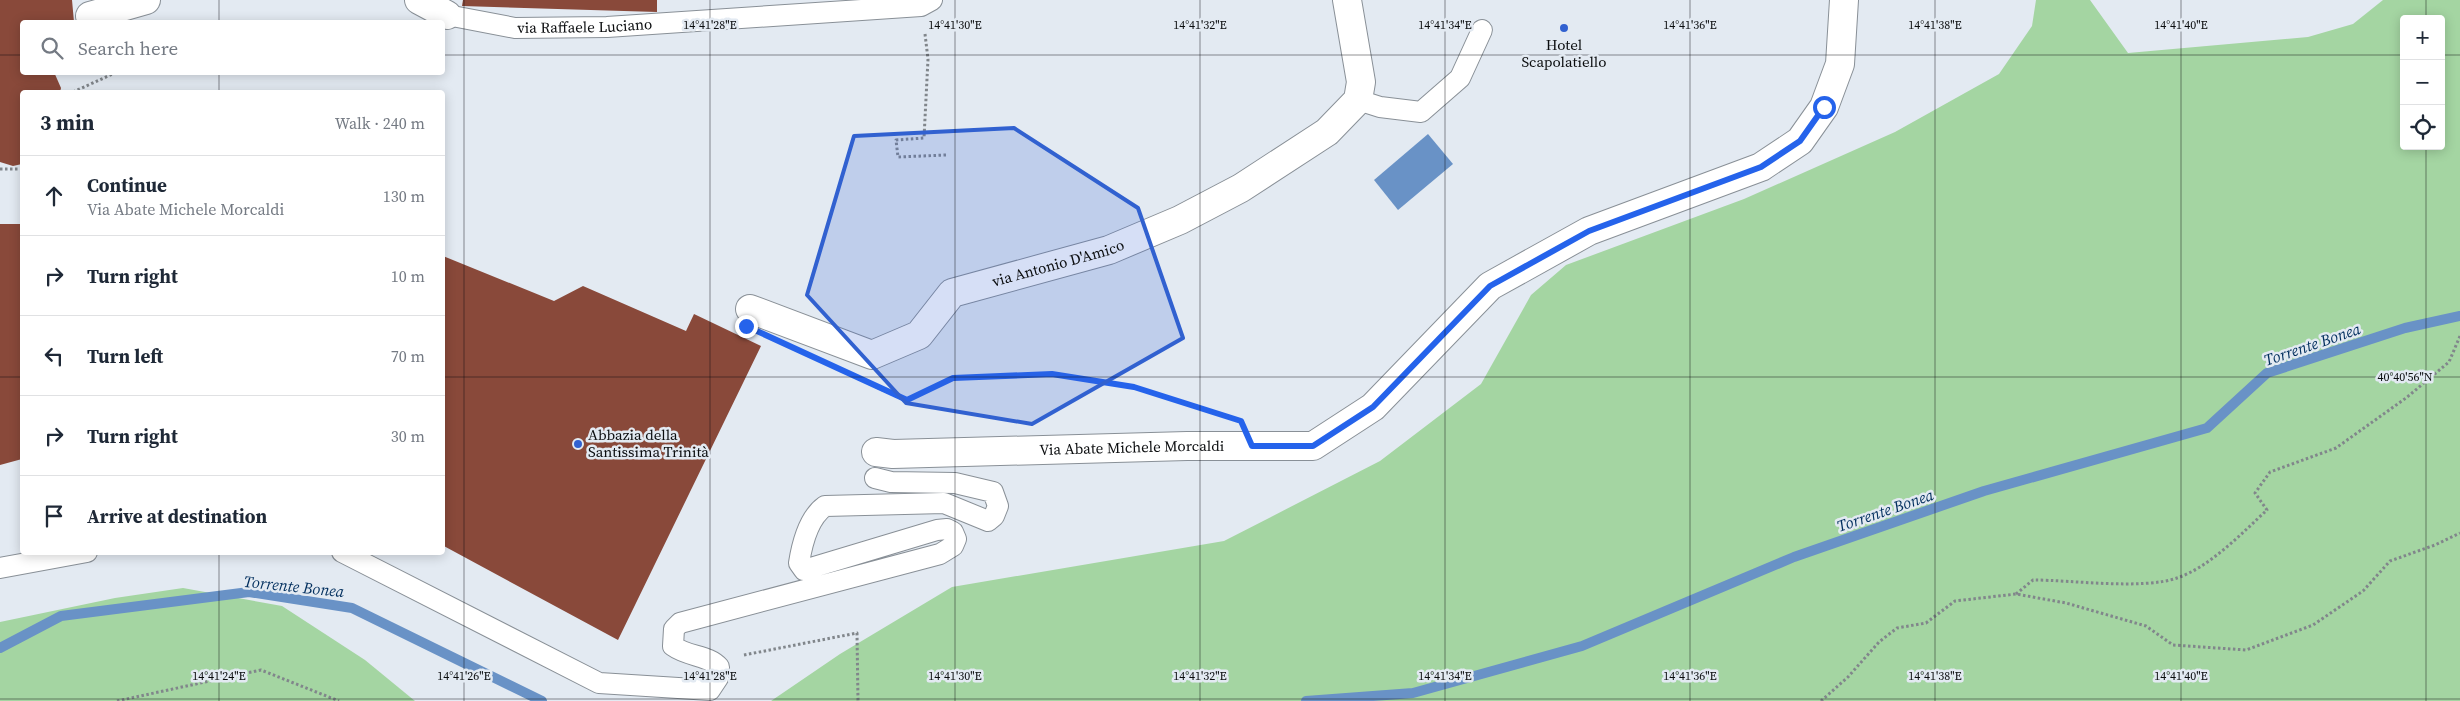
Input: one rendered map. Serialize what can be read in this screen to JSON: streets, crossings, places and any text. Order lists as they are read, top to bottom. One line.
{"streets":{"street":["via Antonio D'Amico","Via Abate Michele Morcaldi"],"lane":["via Raffaele Luciano"]},"water":["Torrente Bonea"],"places":["Hotel Scapolatiello","Abbazia della Santissima Trinità"],"page":{"map_buttons":["+","−"],"search":"Search here","heading":["3 min","Walk · 240 m"],"list":[["Continue","Via Abate Michele Morcaldi","130 m"],["Turn right","10 m"],["Turn left","70 m"],["Turn right","30 m"],"Arrive at destination"]},"coordinates":["14°41'28\"E","14°41'30\"E","14°41'32\"E","14°41'34\"E","14°41'36\"E","14°41'38\"E","14°41'40\"E","40°40'56\"N","14°41'24\"E","14°41'26\"E"]}
